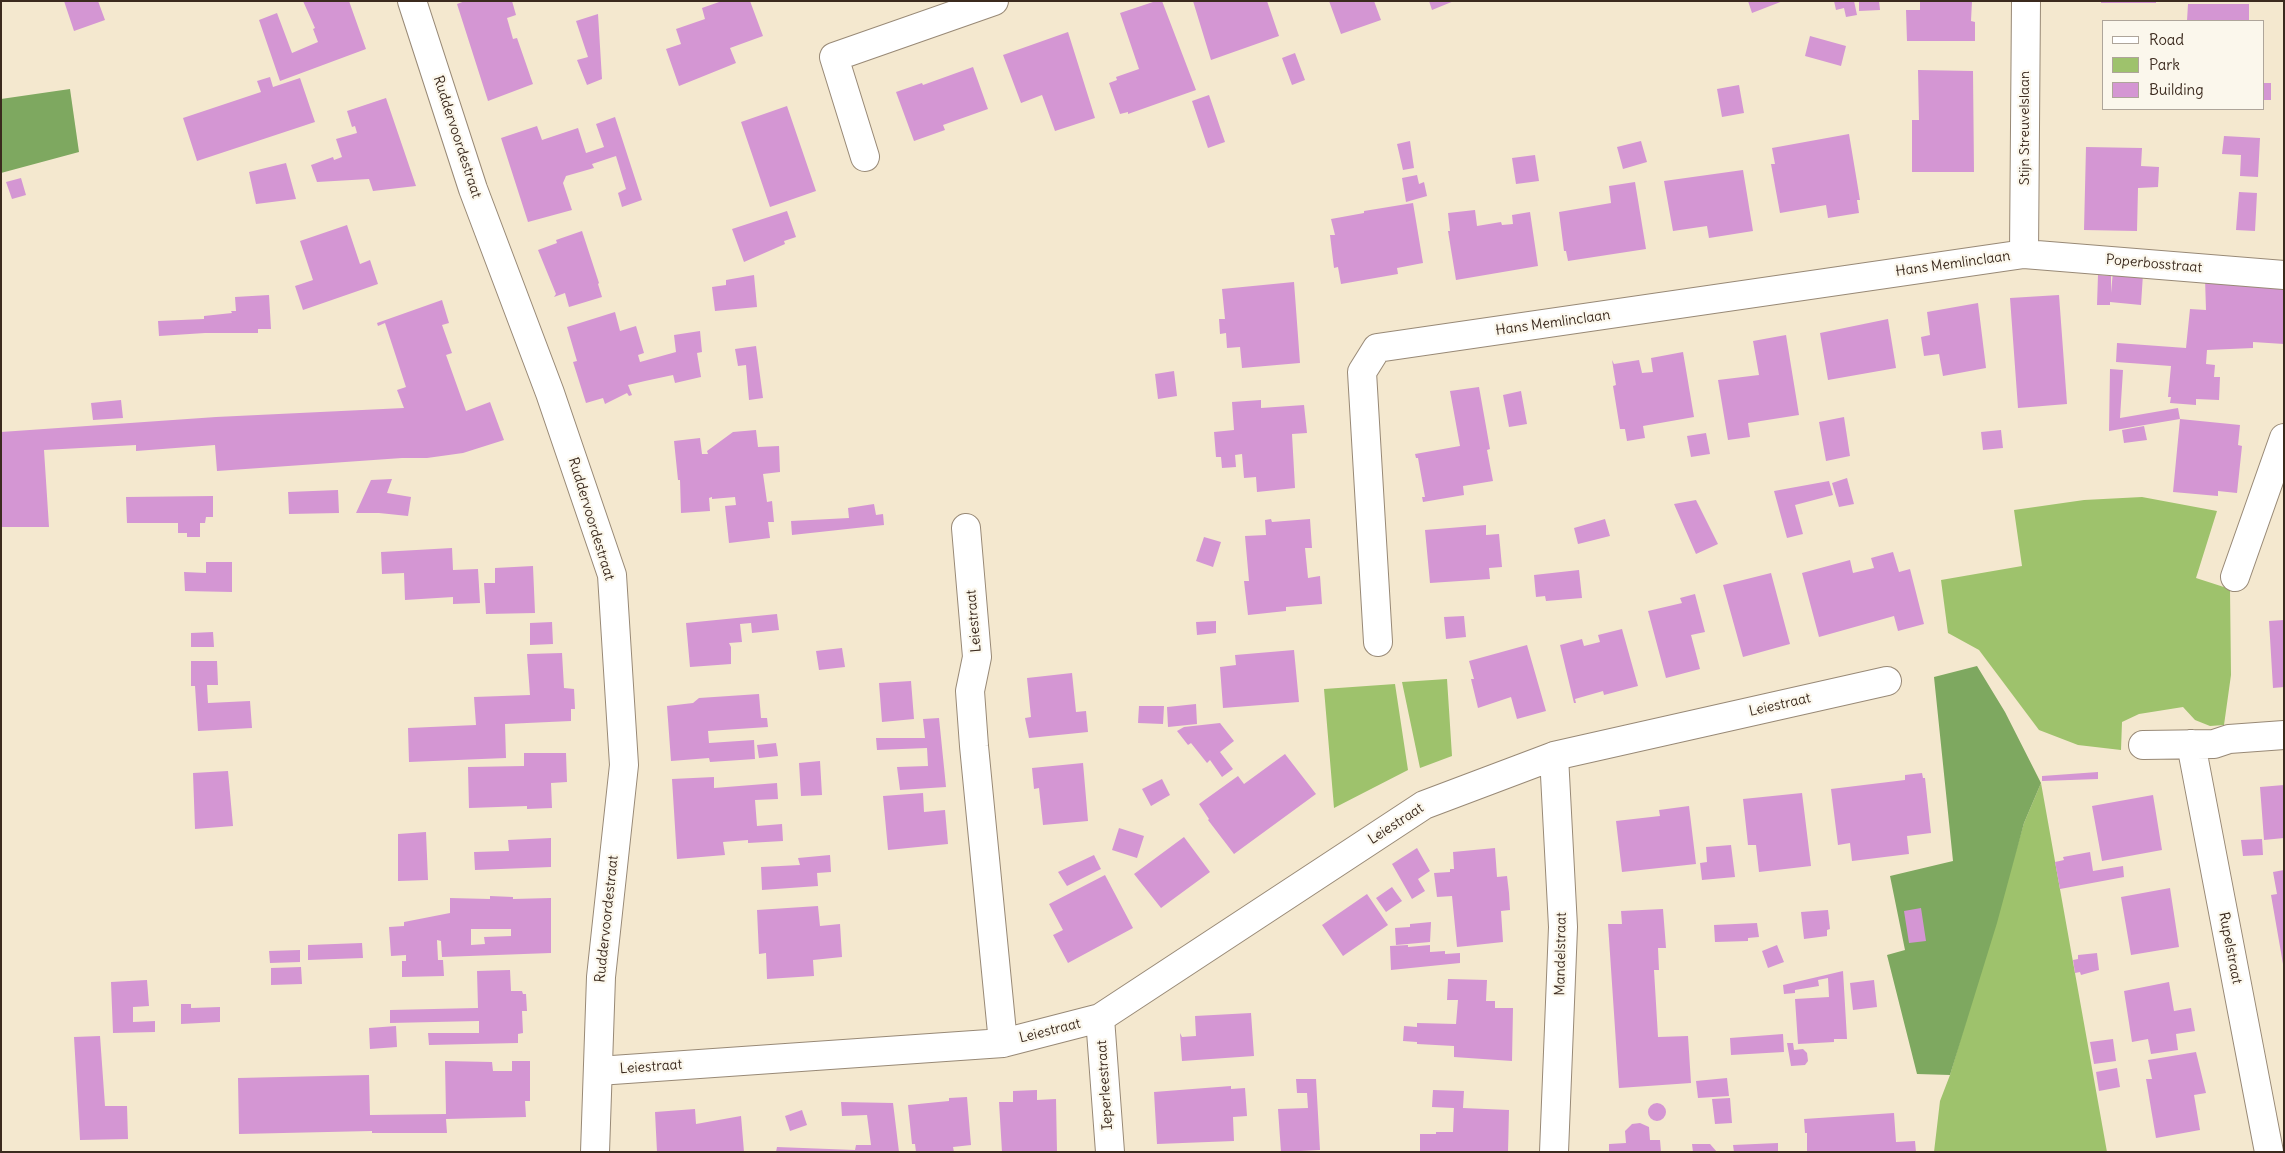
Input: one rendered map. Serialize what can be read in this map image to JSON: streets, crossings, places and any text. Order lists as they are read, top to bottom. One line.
{"streets":{"street":["Stijn Streuvelslaan","Ruddervoordestraat","Hans Memlinclaan","Poperbosstraat","Leiestraat","Rupelstraat","Mandelstraat","Ieperleestraat"]},"crossings":[["Stijn Streuvelslaan","Hans Memlinclaan"],["Stijn Streuvelslaan","Poperbosstraat"],["Ruddervoordestraat","Leiestraat"],["Hans Memlinclaan","Poperbosstraat"],["Leiestraat","Mandelstraat"],["Leiestraat","Ieperleestraat"]],"legend":["Road","Park","Building"]}
